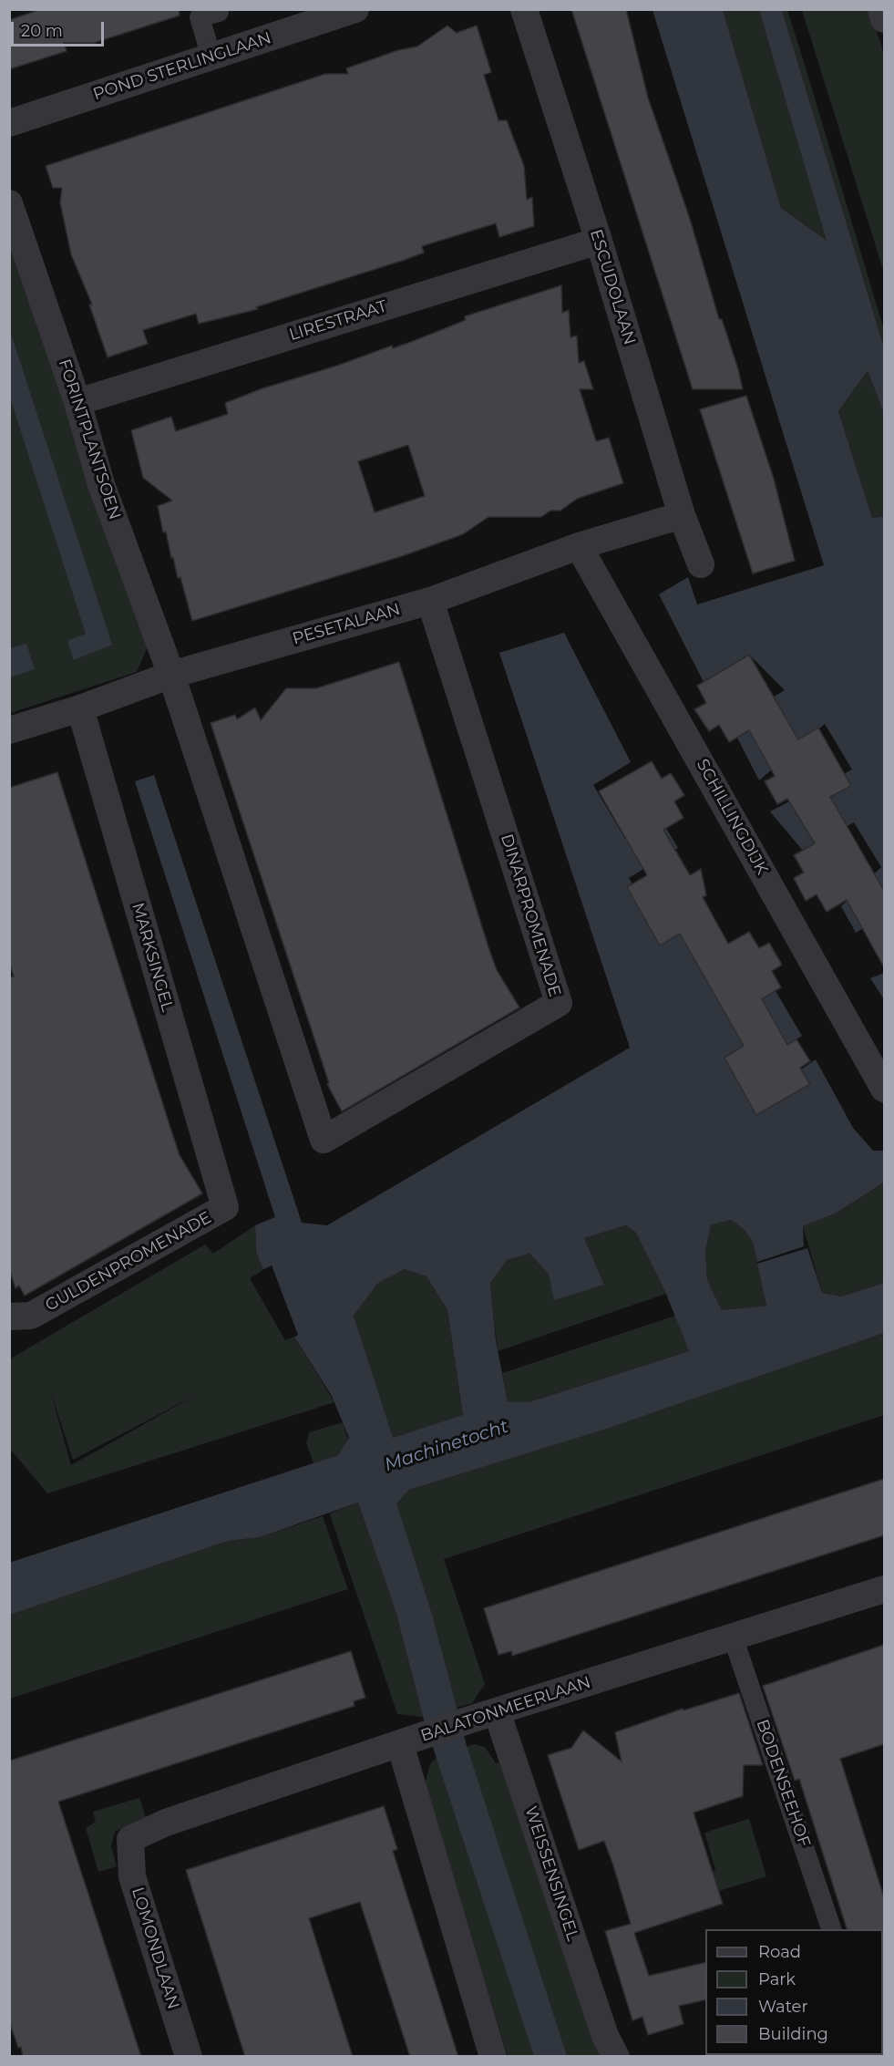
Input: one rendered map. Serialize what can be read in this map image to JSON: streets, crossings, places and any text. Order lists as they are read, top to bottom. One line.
{"streets":{"street":["POND STERLINGLAAN","ESCUDOLAAN","LIRESTRAAT","FORINTPLANTSOEN","PESETALAAN","SCHILLINGDIJK","DINARPROMENADE","MARKSINGEL","GULDENPROMENADE","BALATONMEERLAAN","BODENSEEHOF","WEISSENSINGEL","LOMONDLAAN"]},"crossings":[["ESCUDOLAAN","LIRESTRAAT"],["ESCUDOLAAN","PESETALAAN"],["LIRESTRAAT","FORINTPLANTSOEN"],["FORINTPLANTSOEN","PESETALAAN"],["FORINTPLANTSOEN","DINARPROMENADE"],["PESETALAAN","SCHILLINGDIJK"],["PESETALAAN","DINARPROMENADE"],["PESETALAAN","MARKSINGEL"],["MARKSINGEL","GULDENPROMENADE"],["BALATONMEERLAAN","BODENSEEHOF"],["BALATONMEERLAAN","WEISSENSINGEL"],["BALATONMEERLAAN","LOMONDLAAN"]],"water":["Machinetocht"],"legend":["Road","Park","Water","Building"],"scale_bar":"20 m"}
